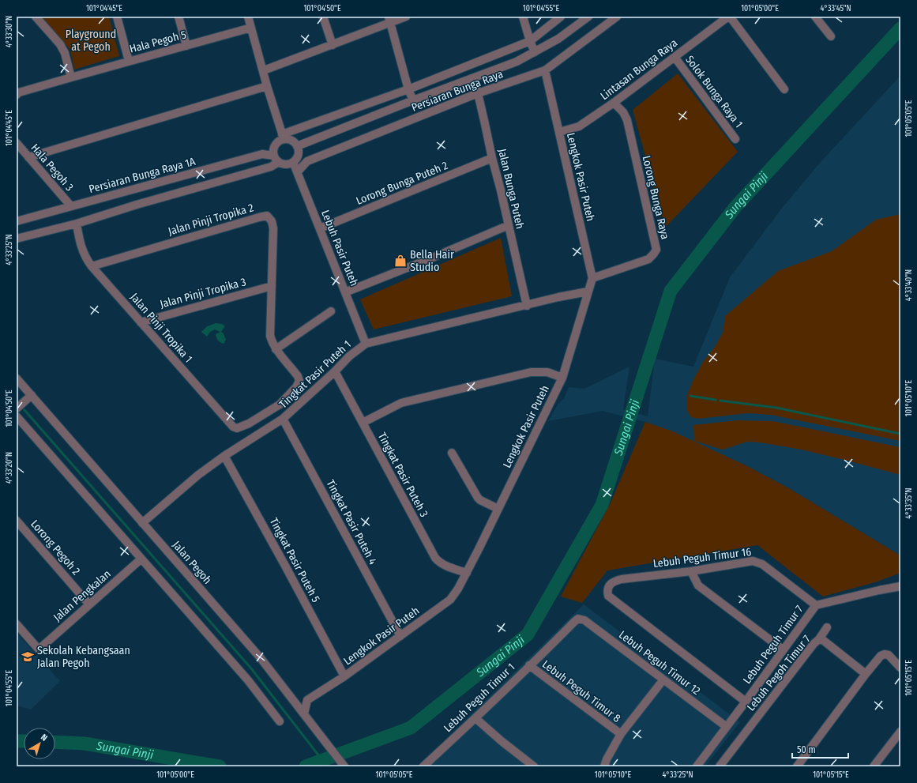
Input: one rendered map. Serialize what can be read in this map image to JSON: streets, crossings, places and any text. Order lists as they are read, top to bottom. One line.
{"streets":{"street":["Hala Pegoh 5","Lintasan Bunga Raya","Persiaran Bunga Raya","Solok Bunga Raya 1","Hala Pegoh 3","Persiaran Bunga Raya 1A","Lengkok Pasir Puteh","Lorong Bunga Puteh 2","Jalan Bunga Puteh","Lorong Bunga Raya","Jalan Pinji Tropika 2","Lebuh Pasir Puteh","Jalan Pinji Tropika 3","Jalan Pinji Tropika 1","Tingkat Pasir Puteh 1","Tingkat Pasir Puteh 3","Tingkat Pasir Puteh 4","Lorong Pegoh 2","Lebuh Peguh Timur 16","Tingkat Pasir Puteh 5","Jalan Pegoh","Jalan Pengkalan","Lebuh Peguh Timur 7","Lebuh Peguh Timur 12","Lebuh Pegoh Timur 7","Lebuh Peguh Timur 8","Lebuh Peguh Timur 1"]},"crossings":[["Lintasan Bunga Raya","Solok Bunga Raya 1"],["Lintasan Bunga Raya","Lengkok Pasir Puteh"],["Lintasan Bunga Raya","Lorong Bunga Raya"],["Persiaran Bunga Raya","Persiaran Bunga Raya 1A"],["Persiaran Bunga Raya","Lengkok Pasir Puteh"],["Persiaran Bunga Raya","Jalan Bunga Puteh"],["Persiaran Bunga Raya","Lebuh Pasir Puteh"],["Hala Pegoh 3","Persiaran Bunga Raya 1A"],["Persiaran Bunga Raya 1A","Lebuh Pasir Puteh"],["Lengkok Pasir Puteh","Lorong Bunga Raya"],["Lengkok Pasir Puteh","Tingkat Pasir Puteh 1"],["Lengkok Pasir Puteh","Tingkat Pasir Puteh 3"],["Lengkok Pasir Puteh","Tingkat Pasir Puteh 4"],["Lengkok Pasir Puteh","Tingkat Pasir Puteh 5"],["Lorong Bunga Puteh 2","Jalan Bunga Puteh"],["Lorong Bunga Puteh 2","Lebuh Pasir Puteh"],["Jalan Bunga Puteh","Tingkat Pasir Puteh 1"],["Jalan Pinji Tropika 2","Jalan Pinji Tropika 3"],["Jalan Pinji Tropika 2","Jalan Pinji Tropika 1"],["Lebuh Pasir Puteh","Tingkat Pasir Puteh 1"],["Jalan Pinji Tropika 3","Jalan Pinji Tropika 1"],["Tingkat Pasir Puteh 1","Tingkat Pasir Puteh 3"],["Tingkat Pasir Puteh 1","Tingkat Pasir Puteh 4"],["Tingkat Pasir Puteh 1","Tingkat Pasir Puteh 5"],["Tingkat Pasir Puteh 1","Jalan Pegoh"],["Lorong Pegoh 2","Jalan Pengkalan"],["Lebuh Peguh Timur 16","Lebuh Peguh Timur 7"],["Lebuh Peguh Timur 16","Lebuh Peguh Timur 12"],["Lebuh Peguh Timur 7","Lebuh Peguh Timur 12"],["Lebuh Peguh Timur 12","Lebuh Peguh Timur 1"],["Lebuh Peguh Timur 8","Lebuh Peguh Timur 1"]],"water":["Sungai Pinji"],"parks":["Playground at Pegoh"],"places":{"shop":["Bella Hair Studio"],"school or university":["Sekolah Kebangsaan Jalan Pegoh"]},"scale_bar":"50 m","north":"top right","coordinates":["101°04'45\"E","101°04'50\"E","101°04'55\"E","101°05'00\"E","4°33'45\"N","4°33'30\"N","101°05'05\"E","4°33'25\"N","4°33'40\"N","101°05'10\"E","4°33'20\"N","4°33'35\"N","101°05'15\"E"]}
